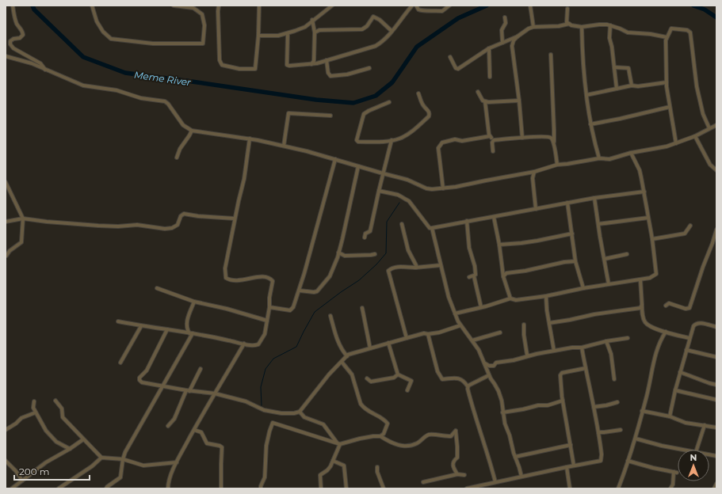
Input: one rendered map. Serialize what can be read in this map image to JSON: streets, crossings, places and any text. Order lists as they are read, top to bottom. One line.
{"water":["Meme River"],"scale_bar":"200 m","north":"top"}
